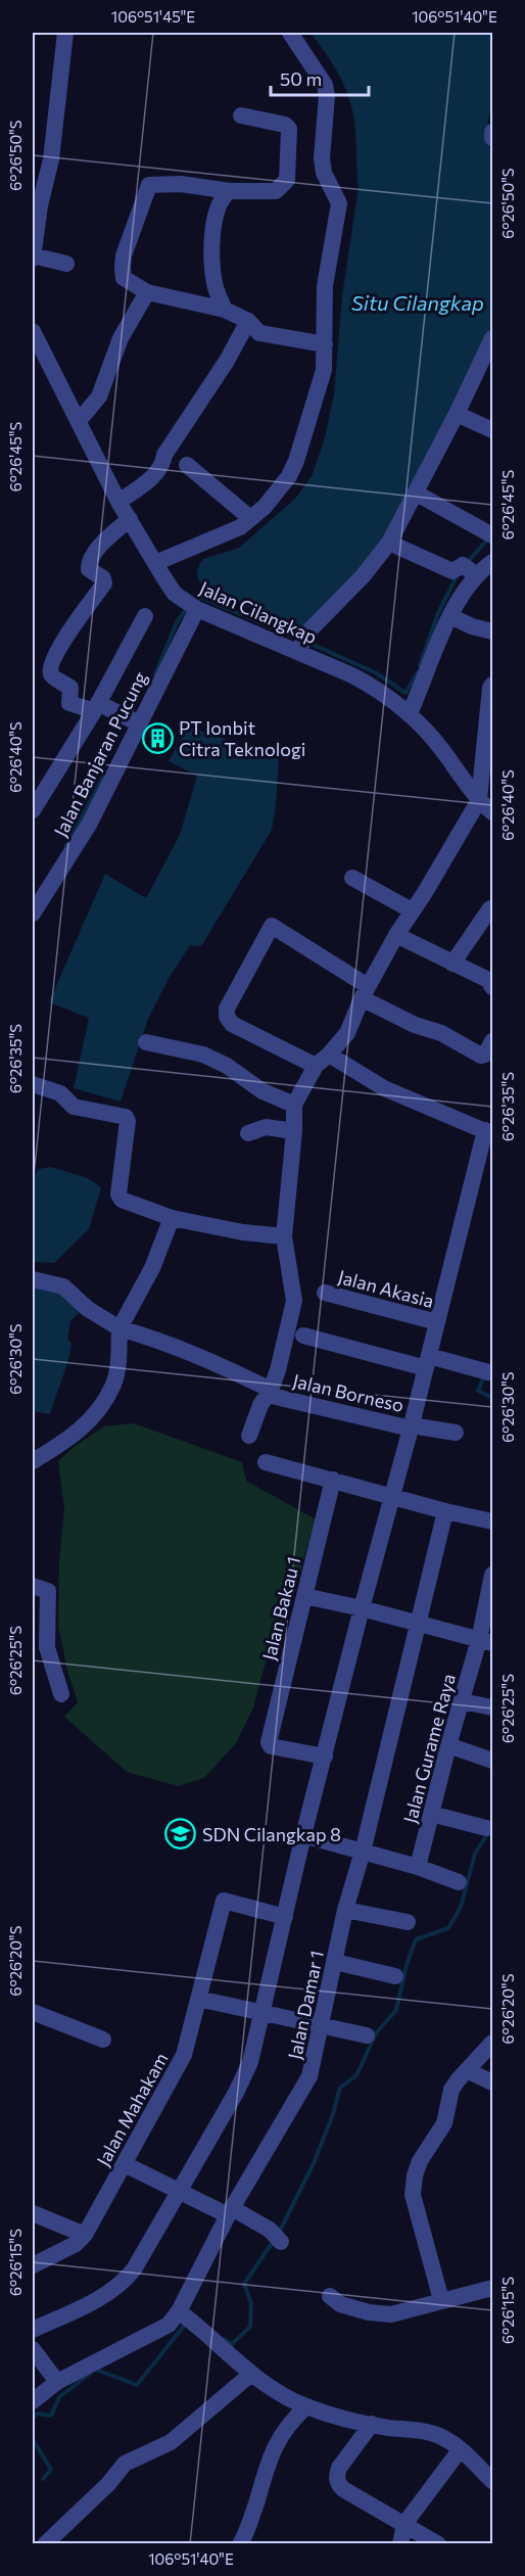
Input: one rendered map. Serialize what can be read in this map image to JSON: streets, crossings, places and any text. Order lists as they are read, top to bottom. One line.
{"streets":{"street":["Jalan Cilangkap","Jalan Banjaran Pucung","Jalan Akasia","Jalan Borneso","Jalan Bakau 1","Jalan Gurame Raya","Jalan Damar 1","Jalan Mahakam"]},"crossings":[["Jalan Cilangkap","Jalan Banjaran Pucung"]],"water":["Situ Cilangkap"],"places":{"building":["PT Ionbit Citra Teknologi"],"school or university":["SDN Cilangkap 8"]},"scale_bar":"50 m","coordinates":["106°51'45\"E","106°51'40\"E","6°26'50\"S","6°26'45\"S","6°26'40\"S","6°26'35\"S","6°26'30\"S","6°26'25\"S","6°26'20\"S","6°26'15\"S"]}
